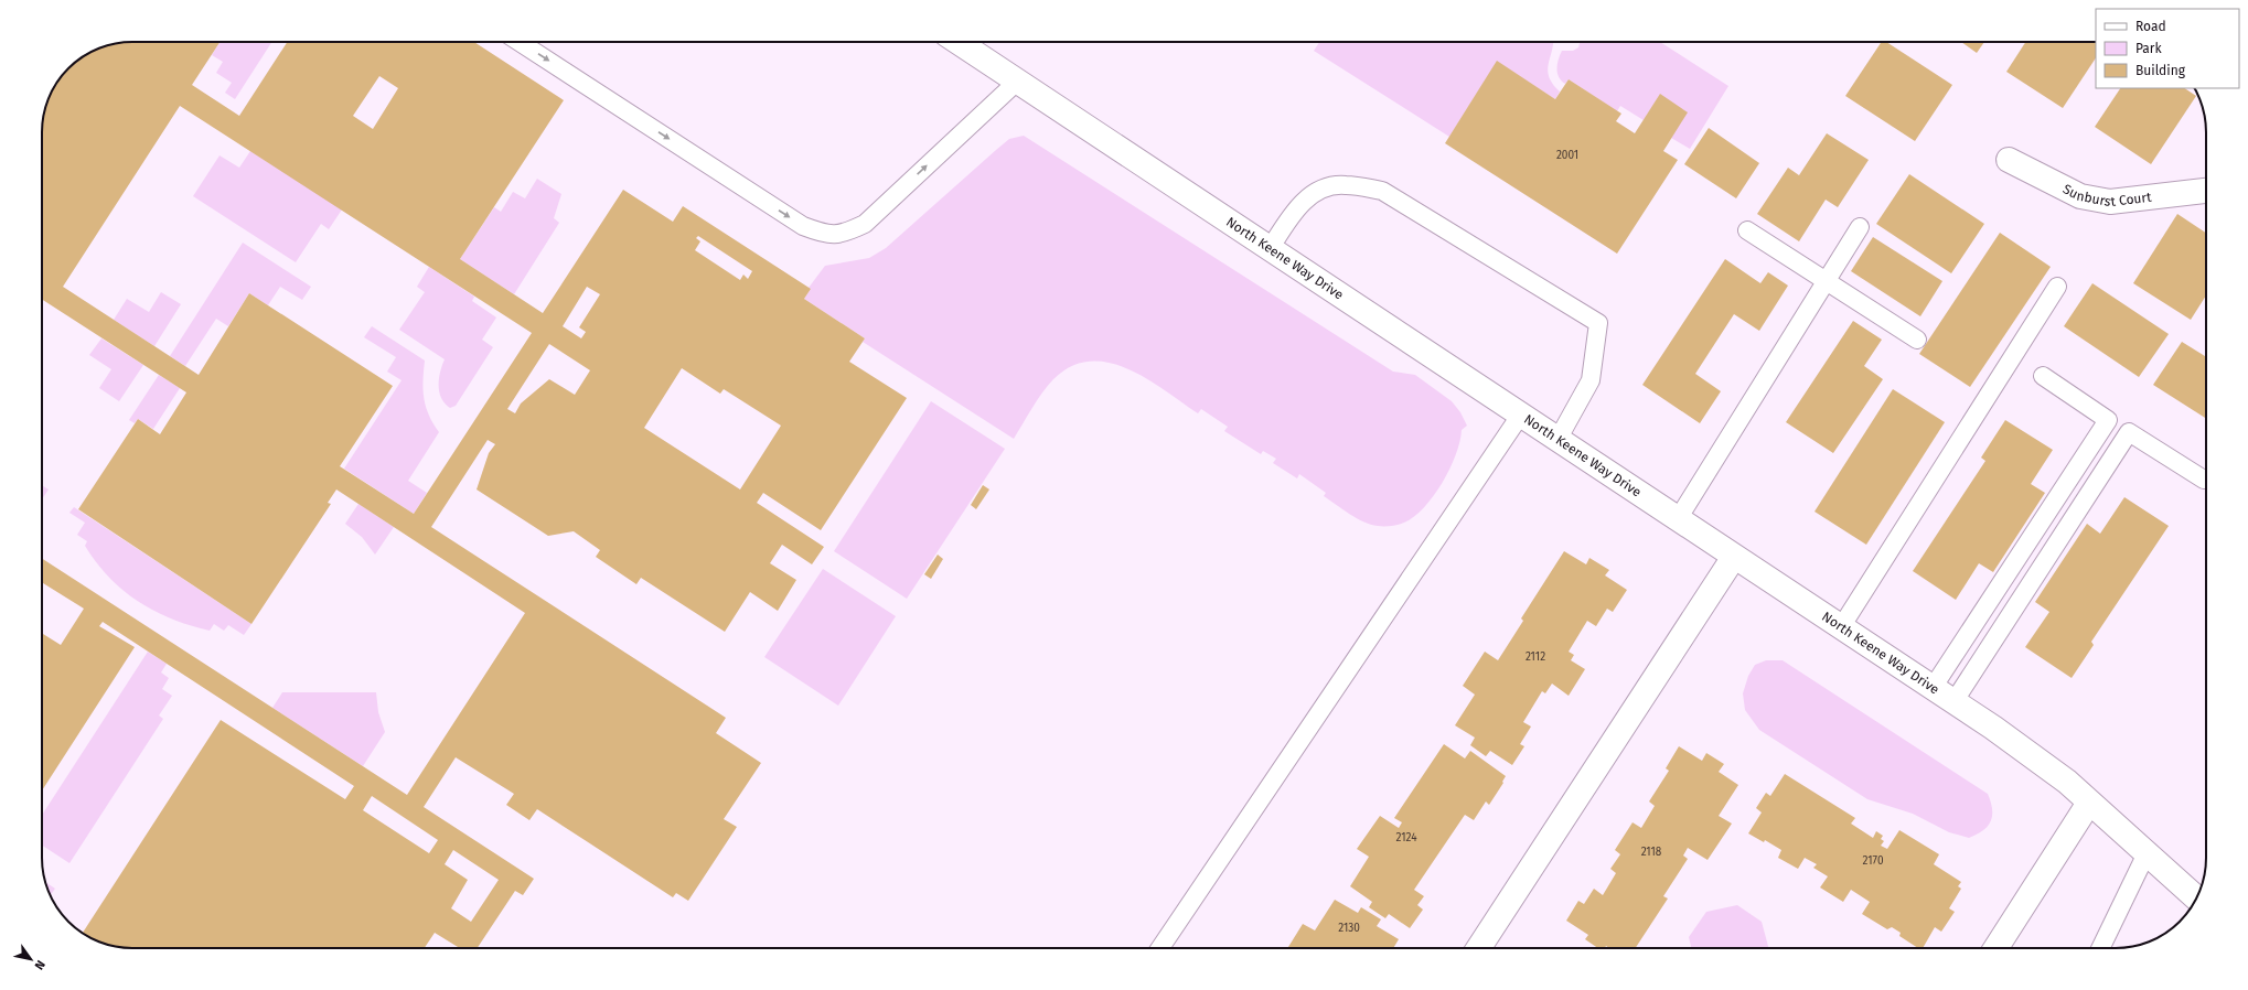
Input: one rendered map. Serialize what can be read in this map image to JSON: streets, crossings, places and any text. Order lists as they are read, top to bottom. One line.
{"streets":{"street":["Sunburst Court","North Keene Way Drive"]},"house_numbers":["2001","2112","2124","2118","2170","2130"],"legend":["Road","Park","Building"],"north":"bottom right"}
